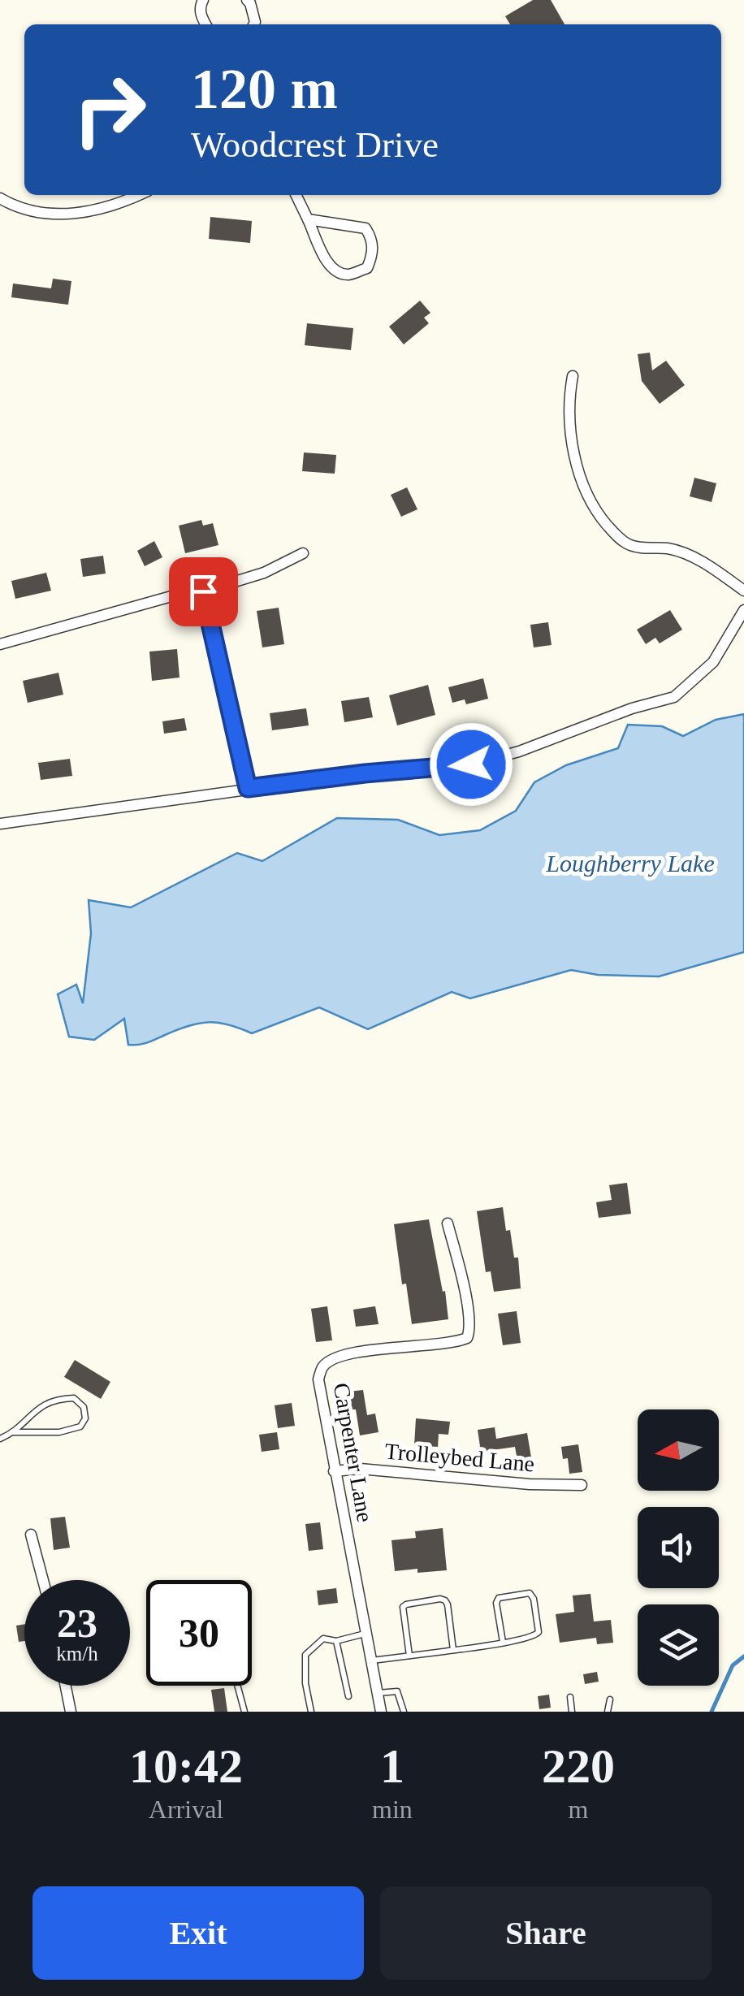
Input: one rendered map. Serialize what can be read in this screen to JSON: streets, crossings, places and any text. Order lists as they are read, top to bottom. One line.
{"streets":{"street":["Carpenter Lane","Trolleybed Lane"]},"crossings":[["Carpenter Lane","Trolleybed Lane"]],"water":["Loughberry Lake"],"north":"left","page":{"turn":["120 m","Woodcrest Drive"],"speed":"23 km/h","limit":"30","eta":["10:42","Arrival","1","min","220","m"],"buttons":["Exit","Share"]}}
